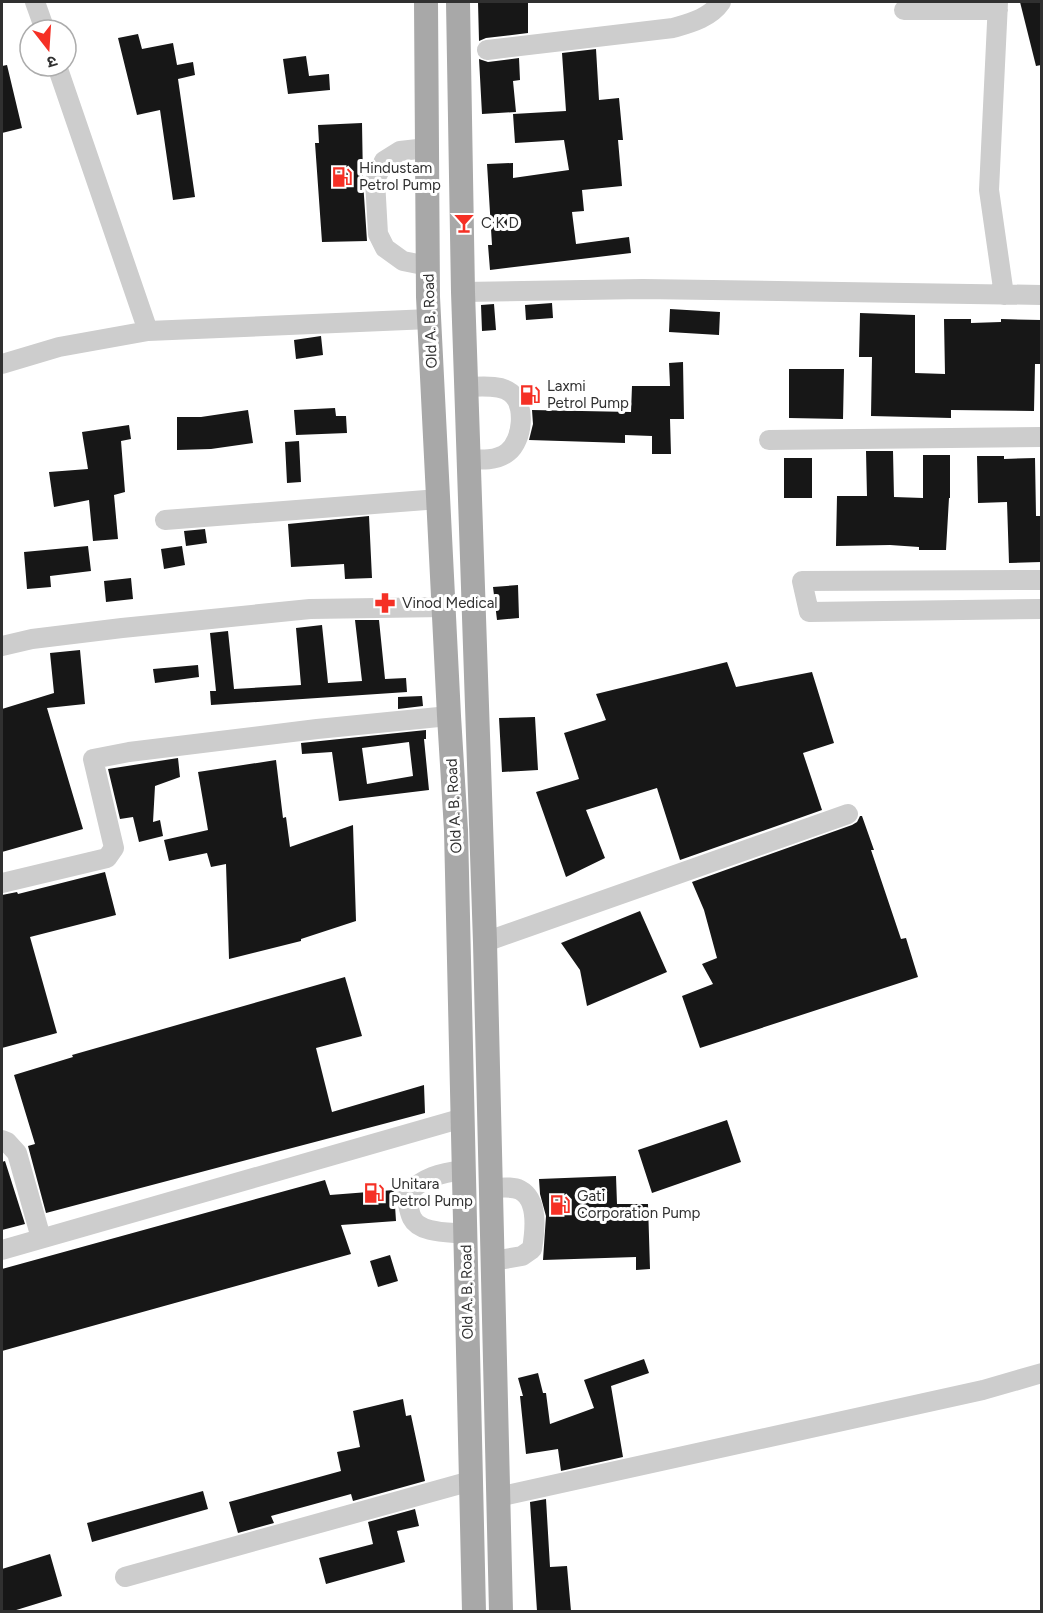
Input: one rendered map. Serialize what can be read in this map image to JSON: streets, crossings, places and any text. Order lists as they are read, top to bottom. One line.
{"streets":{"main road":["Old A. B. Road"]},"places":{"fuel station":["Hindustam Petrol Pump","Laxmi Petrol Pump","Unitara Petrol Pump","Gati Corporation Pump"],"bar":["C K D"],"pharmacy":["Vinod Medical"]},"north":"bottom"}
